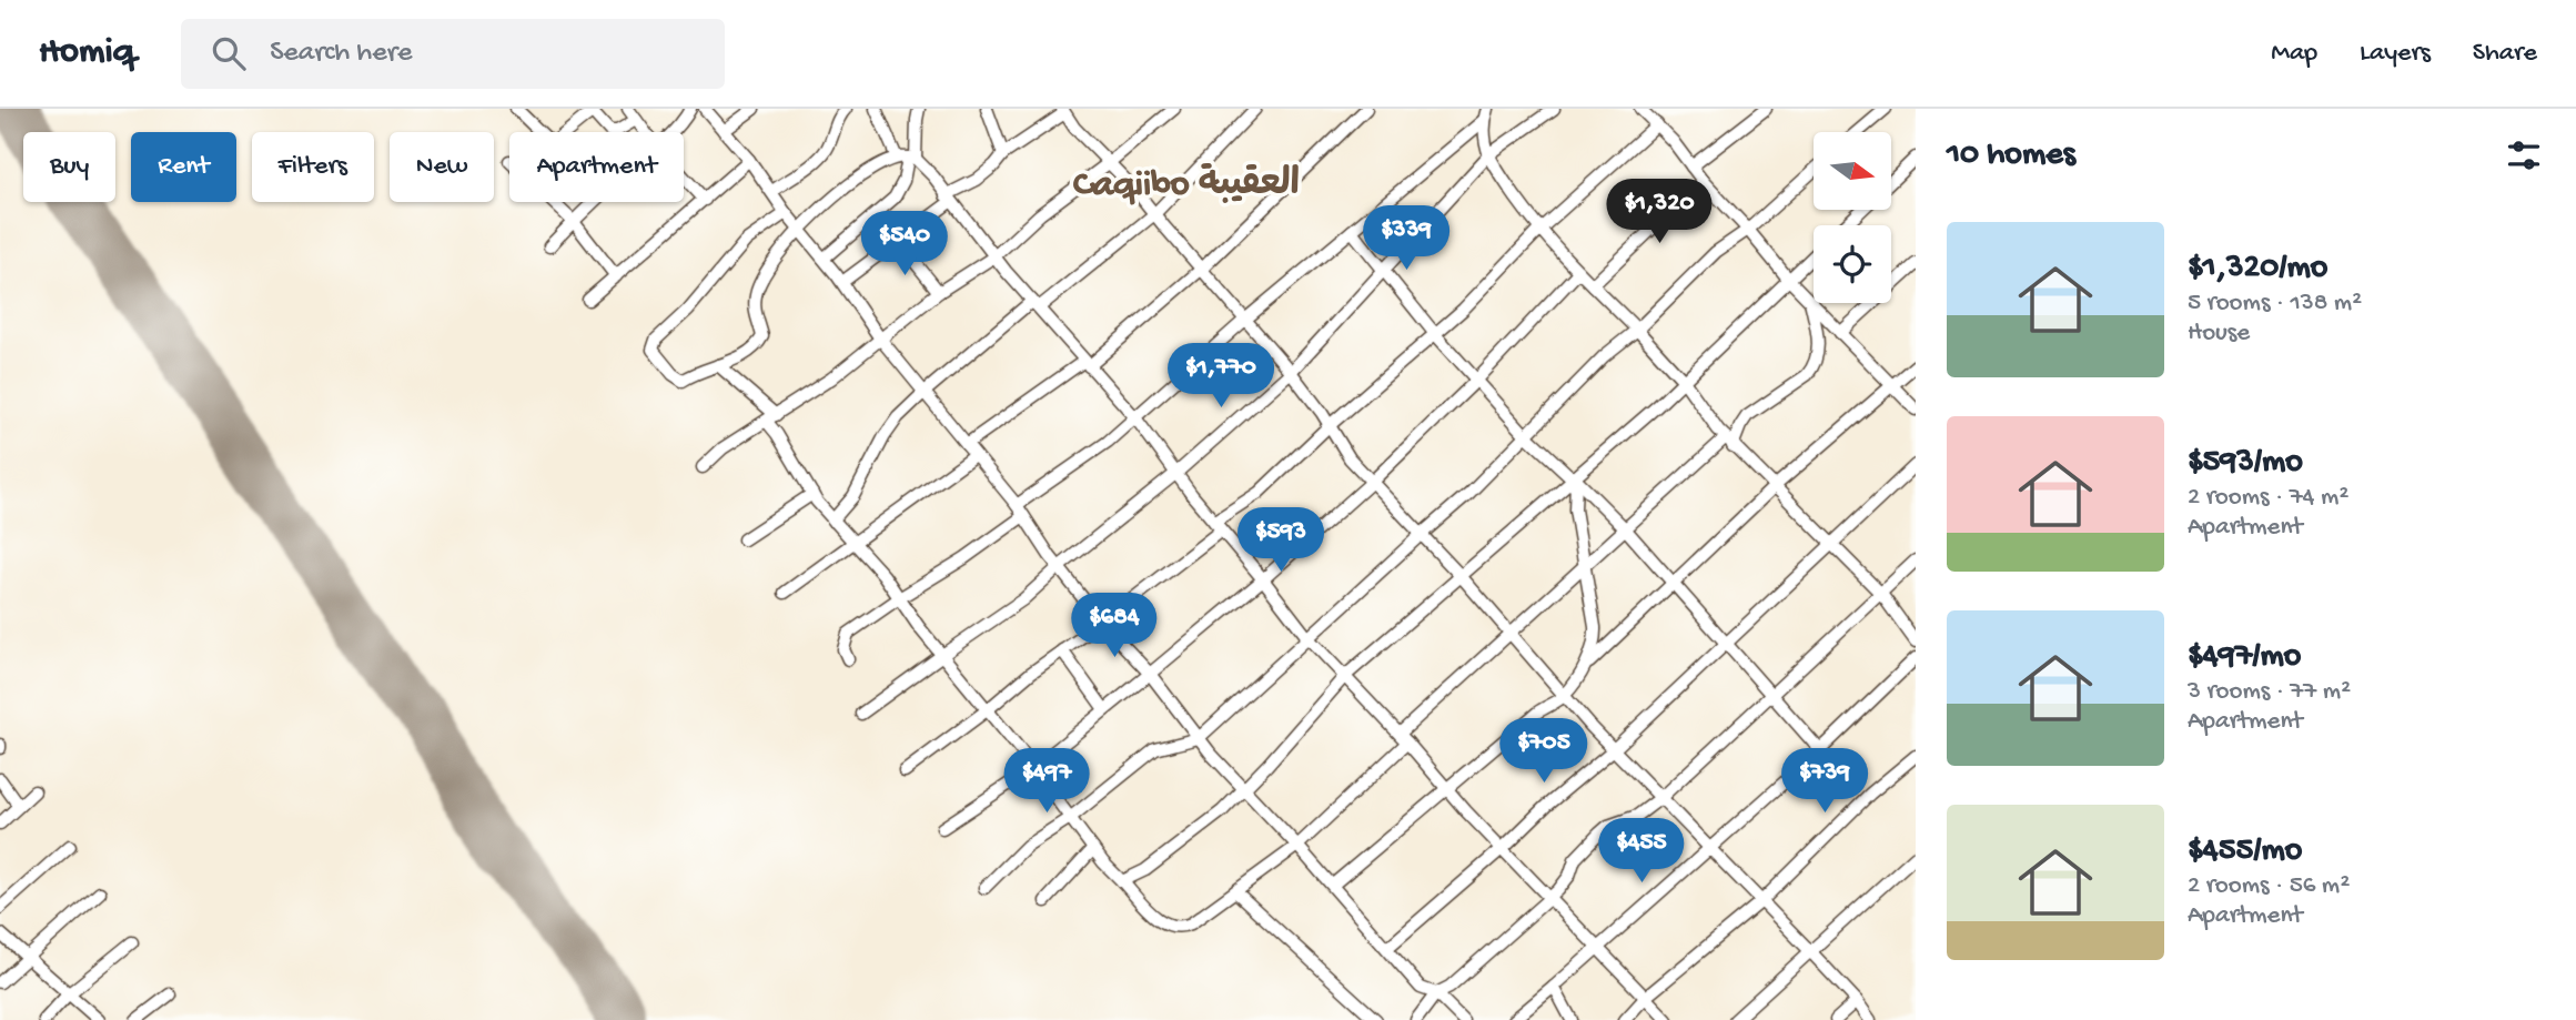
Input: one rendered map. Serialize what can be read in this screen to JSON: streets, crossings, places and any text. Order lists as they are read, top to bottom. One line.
{"districts":["Caqiibo العقيبة"],"north":"right","page":{"header":"Homiq","search":"Search here","nav":["Map","Layers","Share"],"heading":"10 homes","chip":["Buy","Rent","Filters","New","Apartment"],"price":["$1,320","$339","$540","$1,770","$593","$684","$705","$497","$739","$455"],"list":[{"name":"$1,320/mo","note":"5 rooms · 138 m² · House"},{"name":"$593/mo","note":"2 rooms · 74 m² · Apartment"},{"name":"$497/mo","note":"3 rooms · 77 m² · Apartment"},{"name":"$455/mo","note":"2 rooms · 56 m² · Apartment"}]}}
